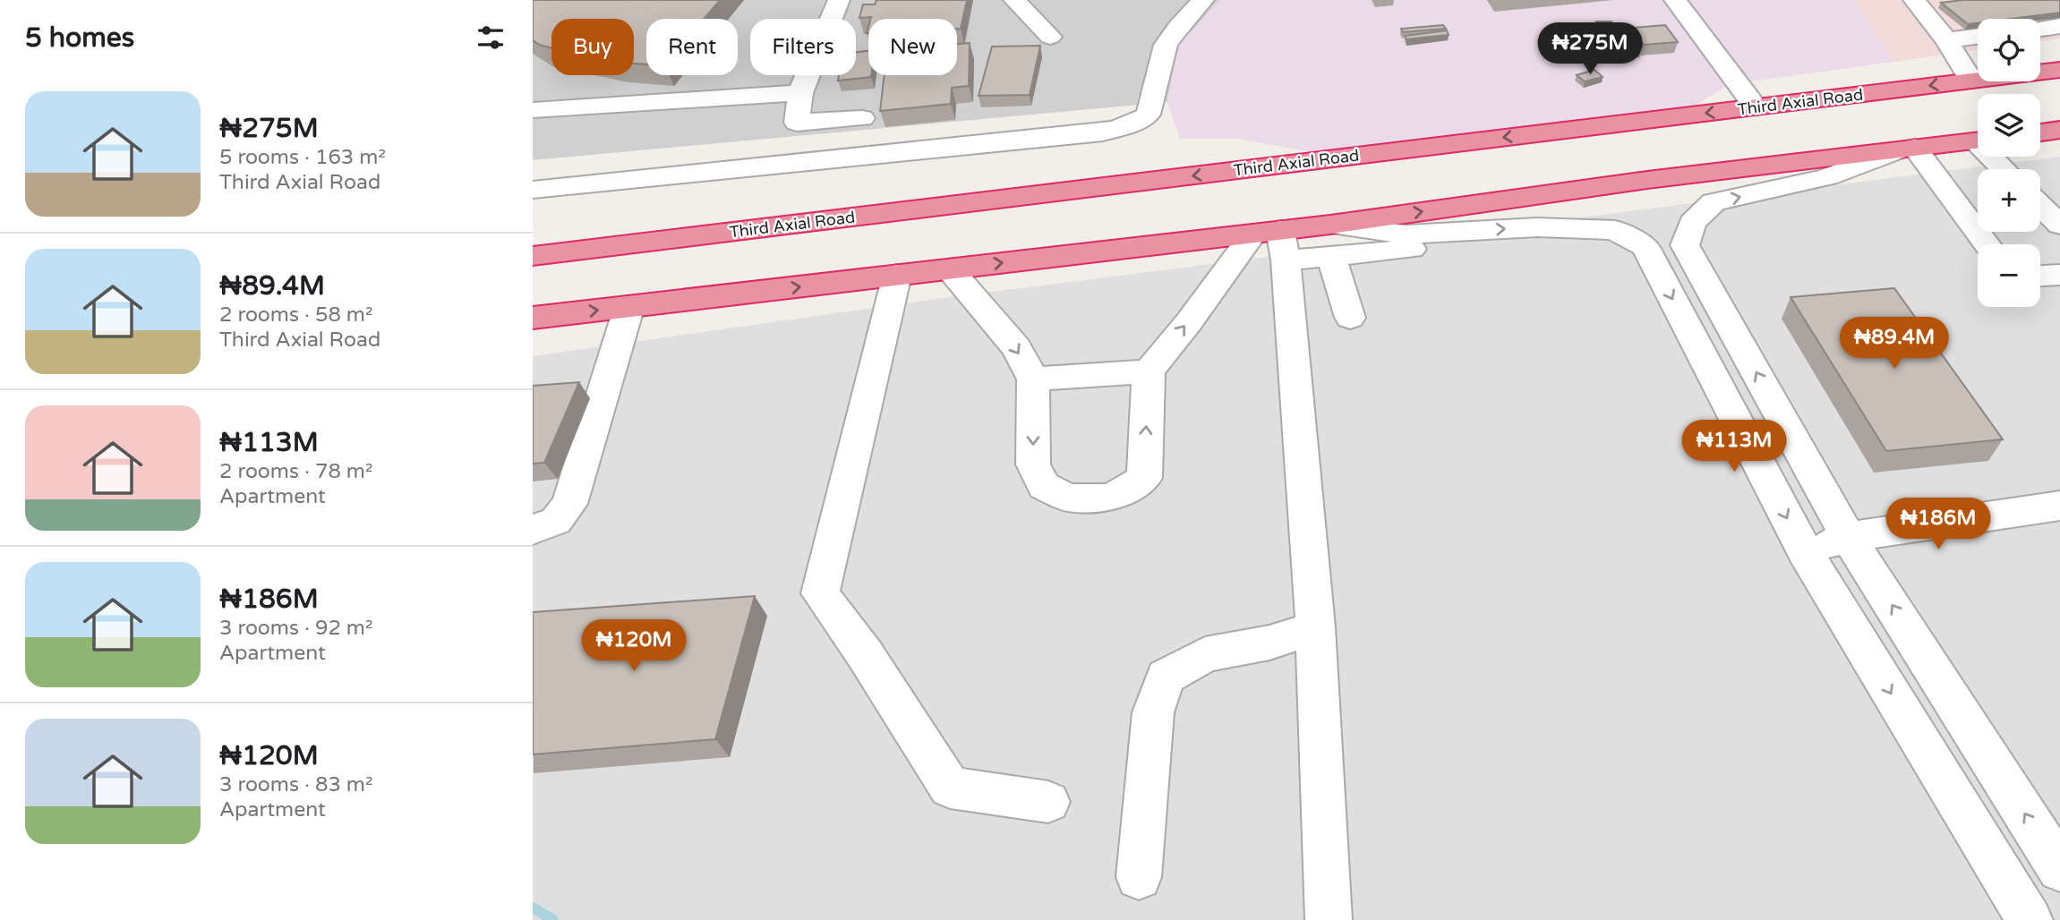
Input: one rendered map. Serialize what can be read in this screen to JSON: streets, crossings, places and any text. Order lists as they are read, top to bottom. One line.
{"streets":{"highway":["Third Axial Road"]},"page":{"heading":"5 homes","map_buttons":["+","−"],"chip":["Buy","Rent","Filters","New"],"price":["₦275M","₦89.4M","₦113M","₦186M","₦120M"],"list":[{"name":"₦275M","note":"5 rooms · 163 m² · Third Axial Road"},{"name":"₦89.4M","note":"2 rooms · 58 m² · Third Axial Road"},{"name":"₦113M","note":"2 rooms · 78 m² · Apartment"},{"name":"₦186M","note":"3 rooms · 92 m² · Apartment"},{"name":"₦120M","note":"3 rooms · 83 m² · Apartment"}]}}
